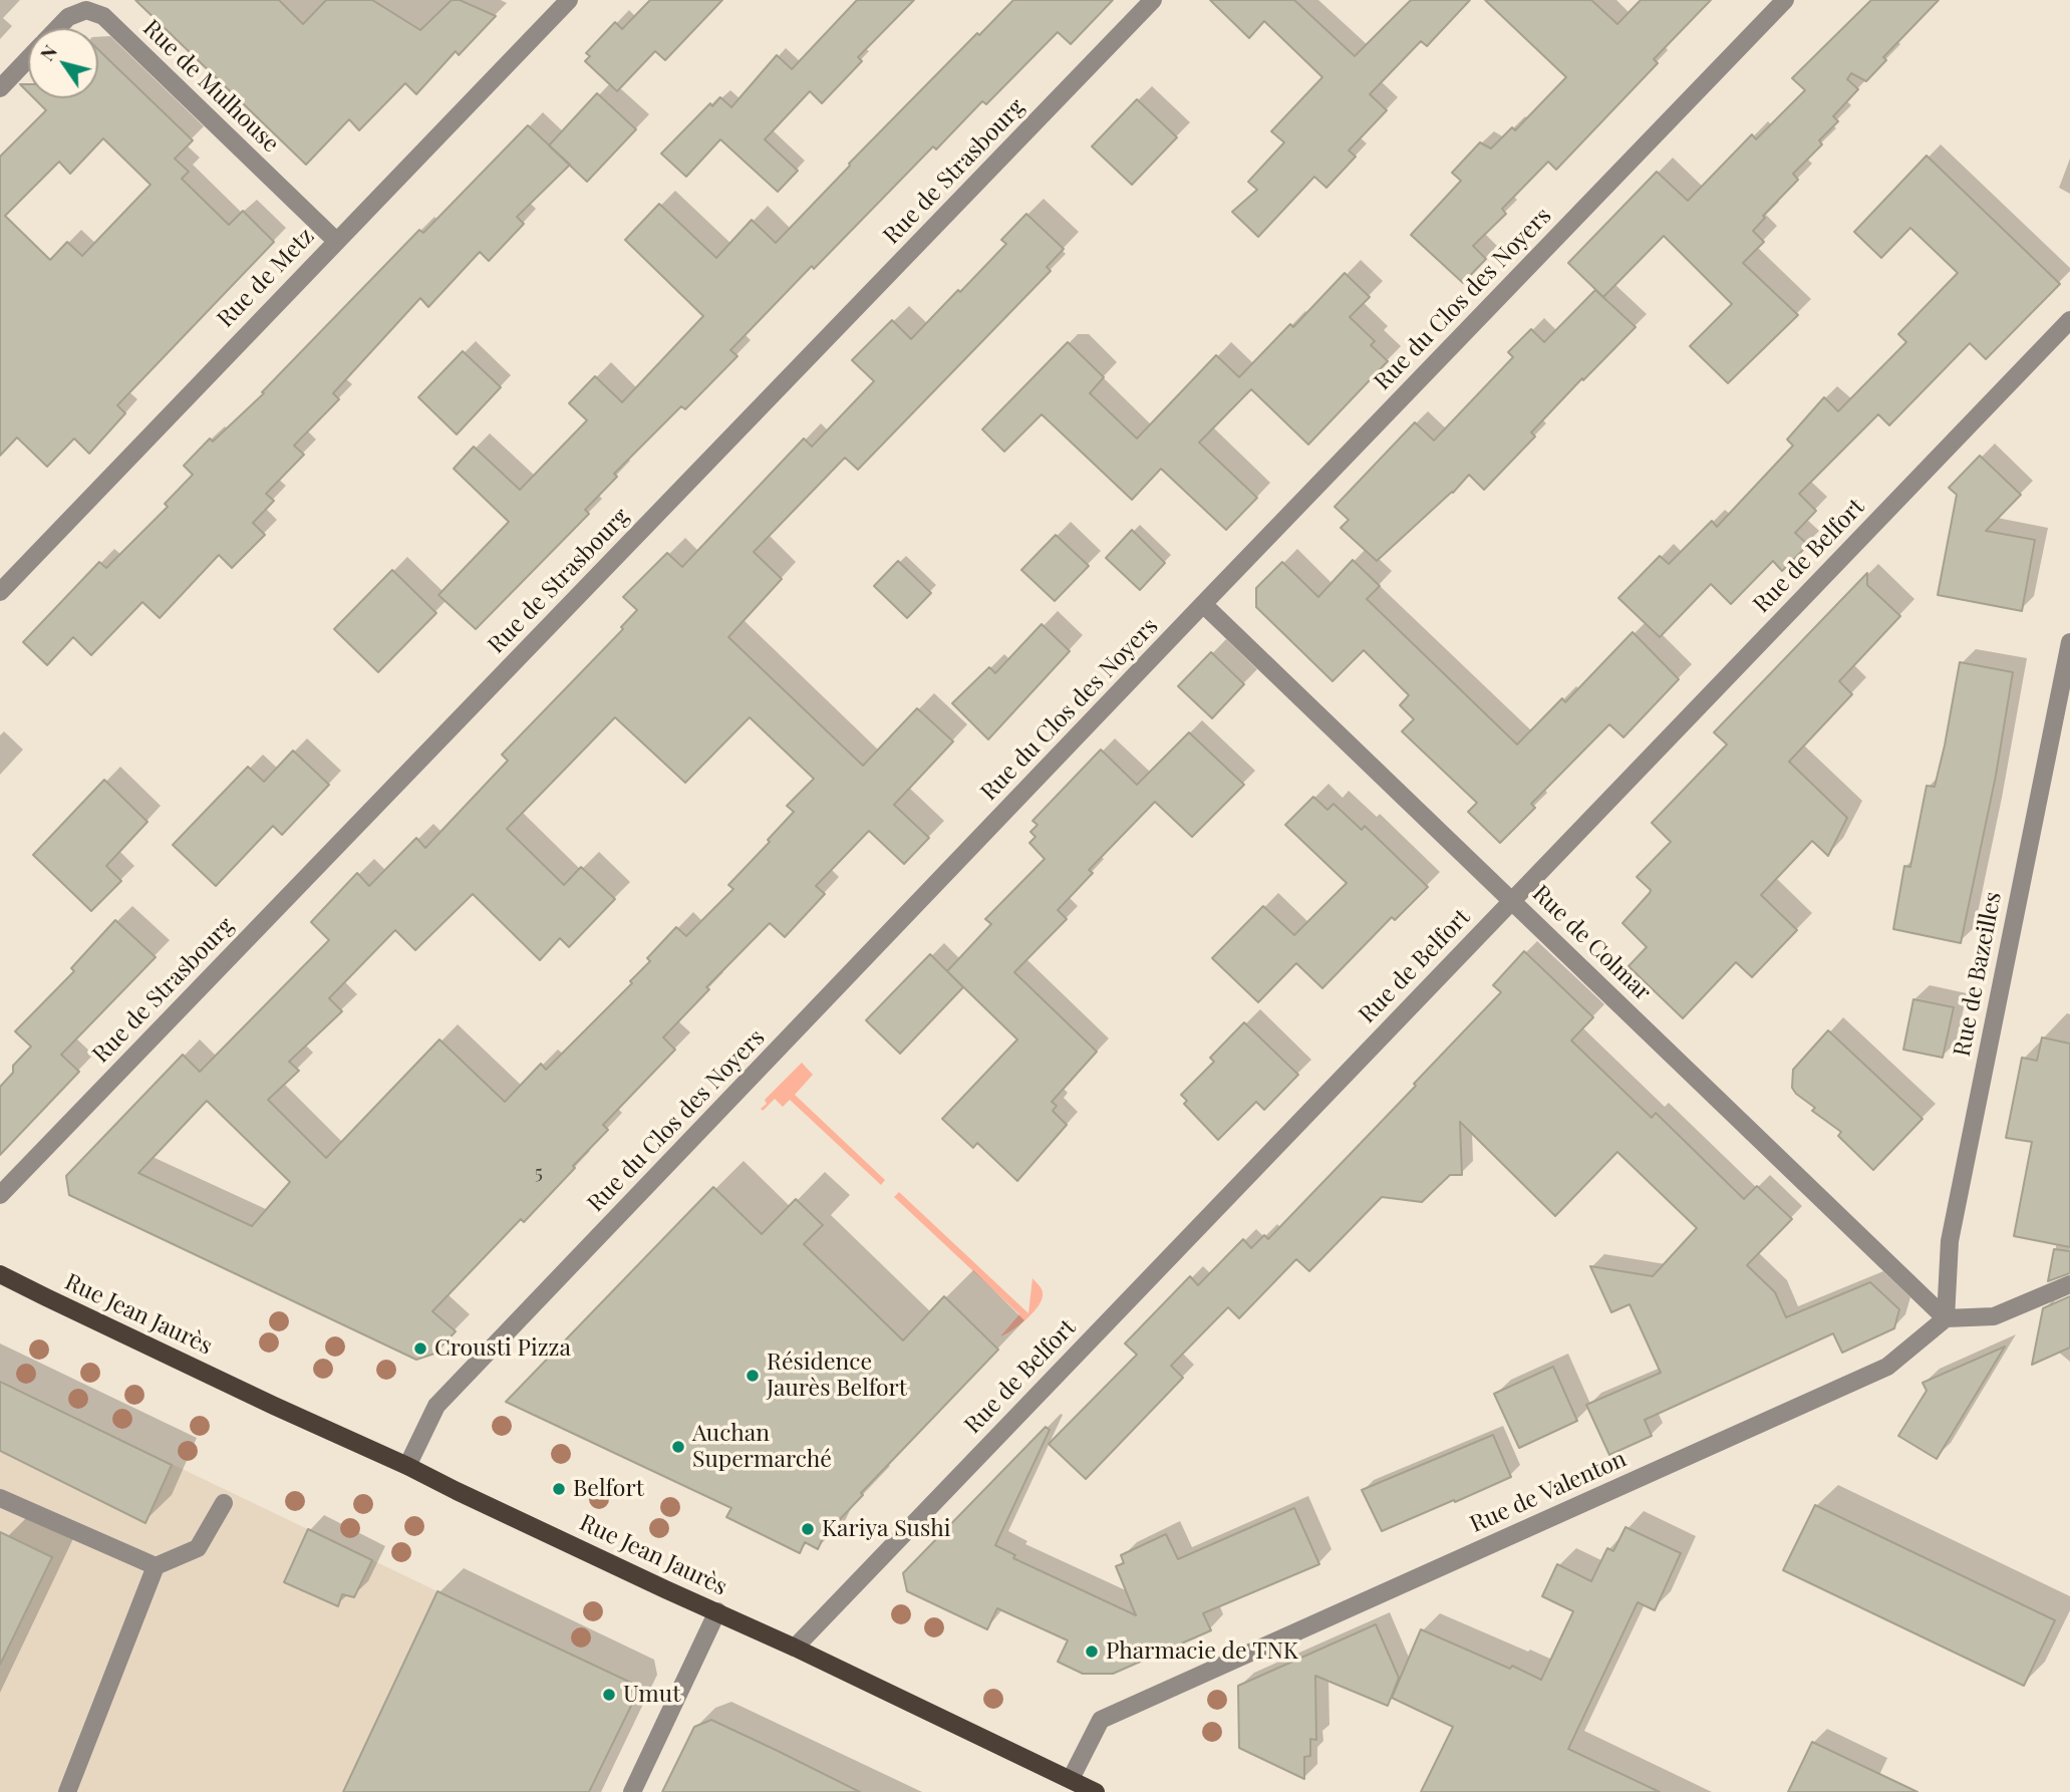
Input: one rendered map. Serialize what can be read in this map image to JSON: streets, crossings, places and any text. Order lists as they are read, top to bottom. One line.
{"streets":{"main road":["Rue Jean Jaurès"],"street":["Rue de Mulhouse","Rue de Strasbourg","Rue de Metz","Rue du Clos des Noyers","Rue de Belfort","Rue de Colmar","Rue de Bazeilles","Rue de Valenton"]},"crossings":[["Rue de Mulhouse","Rue de Metz"],["Rue du Clos des Noyers","Rue de Colmar"],["Rue du Clos des Noyers","Rue Jean Jaurès"],["Rue de Belfort","Rue de Colmar"],["Rue de Belfort","Rue Jean Jaurès"],["Rue de Colmar","Rue de Bazeilles"],["Rue de Colmar","Rue de Valenton"],["Rue de Bazeilles","Rue de Valenton"],["Rue Jean Jaurès","Rue de Valenton"]],"places":["Crousti Pizza","Résidence Jaurès Belfort","Auchan Supermarché","Belfort","Kariya Sushi","Pharmacie de TNK","Umut"],"house_numbers":["5"],"north":"top left"}
